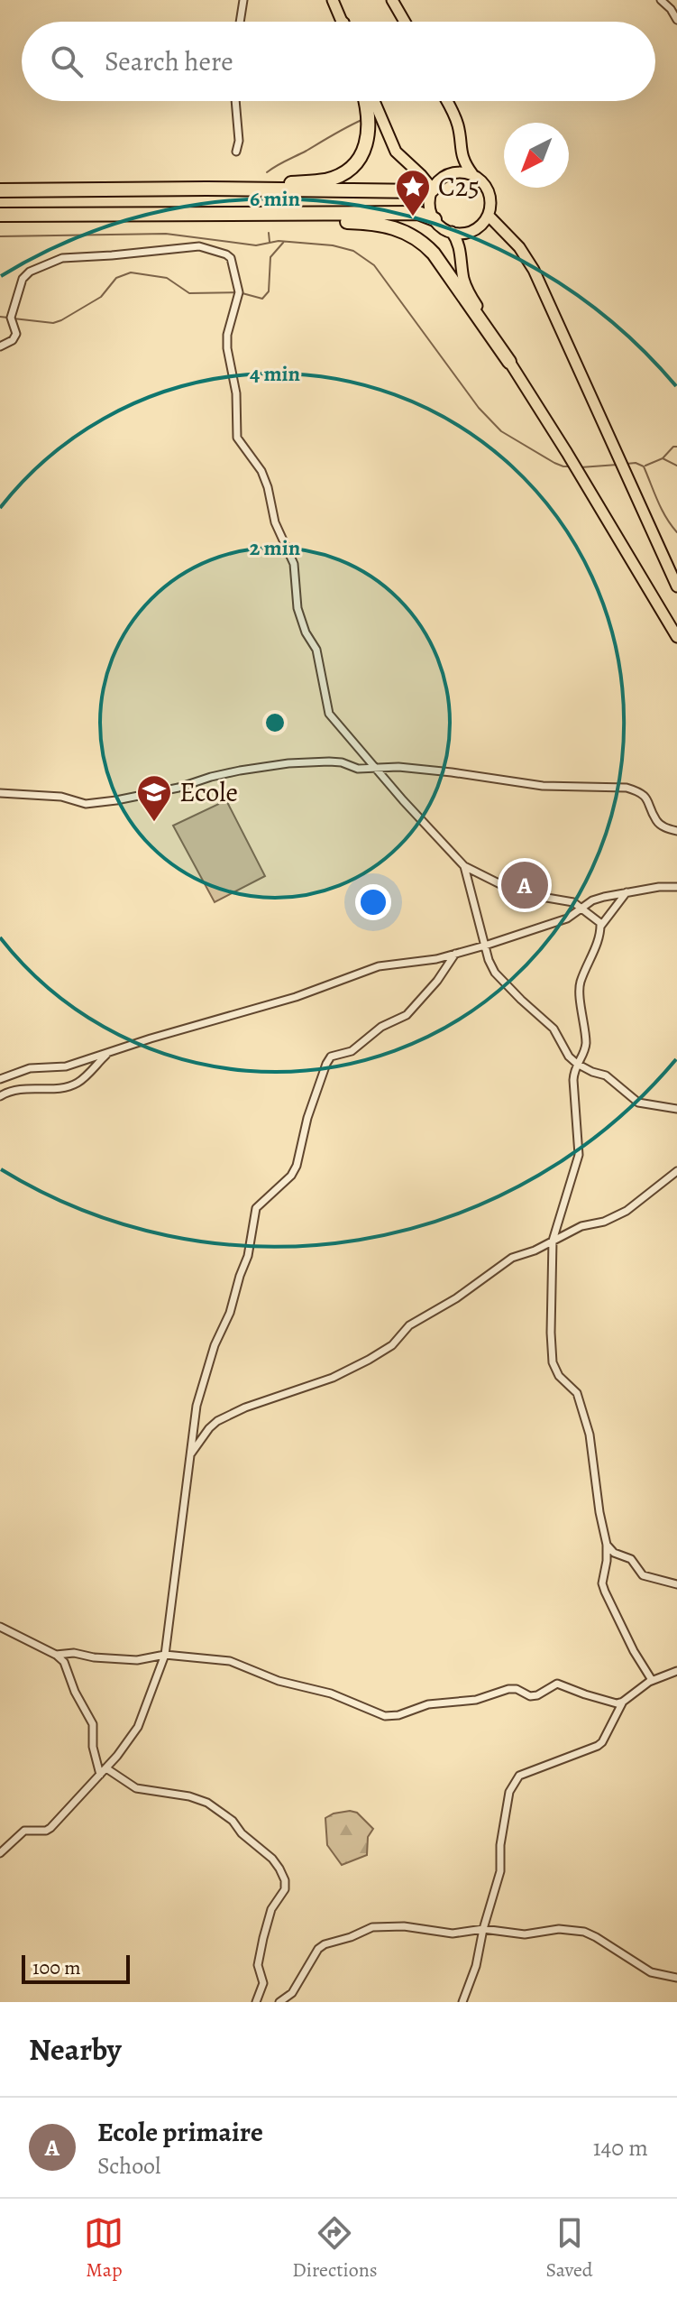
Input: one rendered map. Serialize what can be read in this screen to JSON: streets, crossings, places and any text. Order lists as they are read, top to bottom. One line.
{"places":{"place":["C25"],"school or university":["Ecole"]},"scale_bar":"100 m","north":"bottom left","page":{"search":"Search here","pins":"A","scale":"100 m","heading":"Nearby","list":[{"mark":"A","name":"Ecole primaire","note":"School","value":"140 m"}],"nav":["Map","Directions","Saved"]},"rings":["6 min","4 min","2 min"]}
